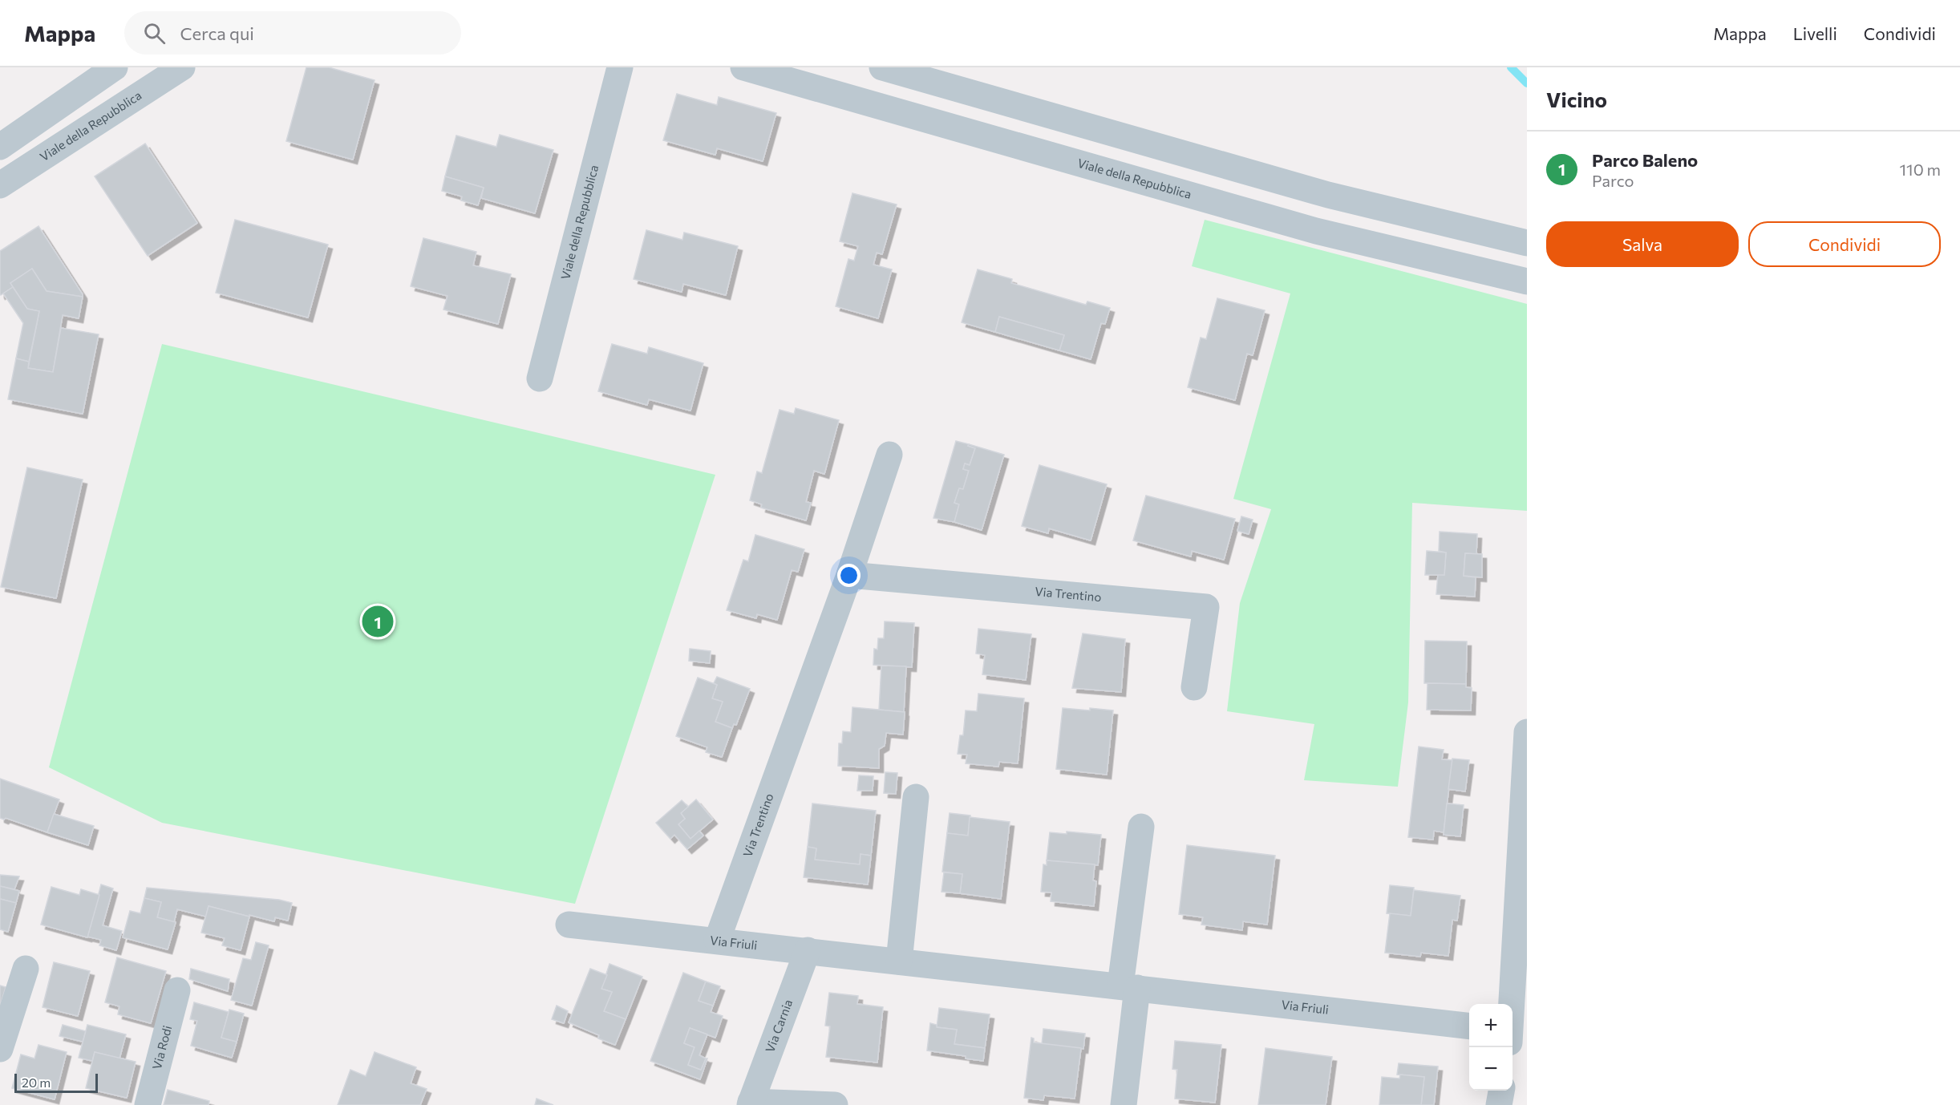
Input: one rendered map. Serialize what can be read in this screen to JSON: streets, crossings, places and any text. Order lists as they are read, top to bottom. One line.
{"streets":{"street":["Viale della Repubblica","Via Trentino","Via Friuli","Via Carnia","Via Rodi"]},"crossings":[["Via Trentino","Via Friuli"],["Via Friuli","Via Carnia"]],"scale_bar":"20 m","page":{"header":"Mappa","search":"Cerca qui","nav":["Mappa","Livelli","Condividi"],"heading":"Vicino","list":[{"mark":"1","name":"Parco Baleno","note":"Parco","value":"110 m"}],"buttons":["Salva","Condividi"],"pins":"1","map_buttons":["+","−"],"scale":"20 m"}}
